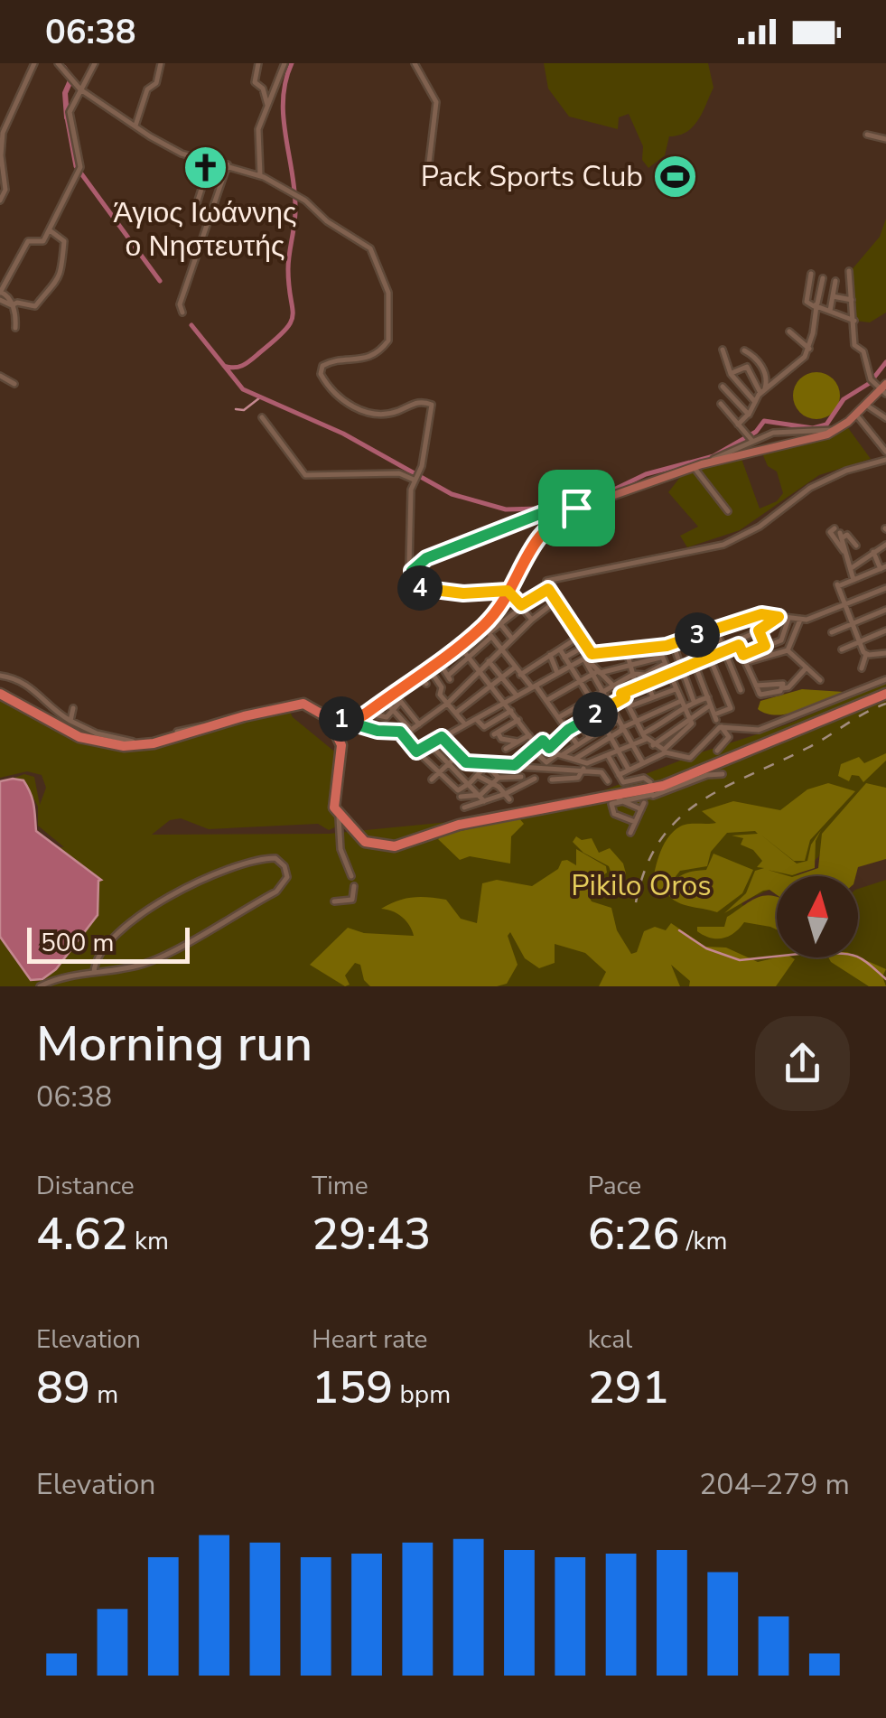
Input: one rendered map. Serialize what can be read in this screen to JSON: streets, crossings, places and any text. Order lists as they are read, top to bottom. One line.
{"parks":["Pikilo Oros"],"places":{"church":["Άγιος Ιωάννης ο Νηστευτής"],"sports":["Pack Sports Club"]},"scale_bar":"500 m","north":"top","page":{"status":"06:38","pins":["4","3","2","1"],"scale":"500 m","heading":["Morning run","06:38"],"stats":[["Distance","4.62 km"],["Time","29:43"],["Pace","6:26 /km"],["Elevation","89 m"],["Heart rate","159 bpm"],["kcal","291"]],"chart":["Elevation","204–279 m"]}}
